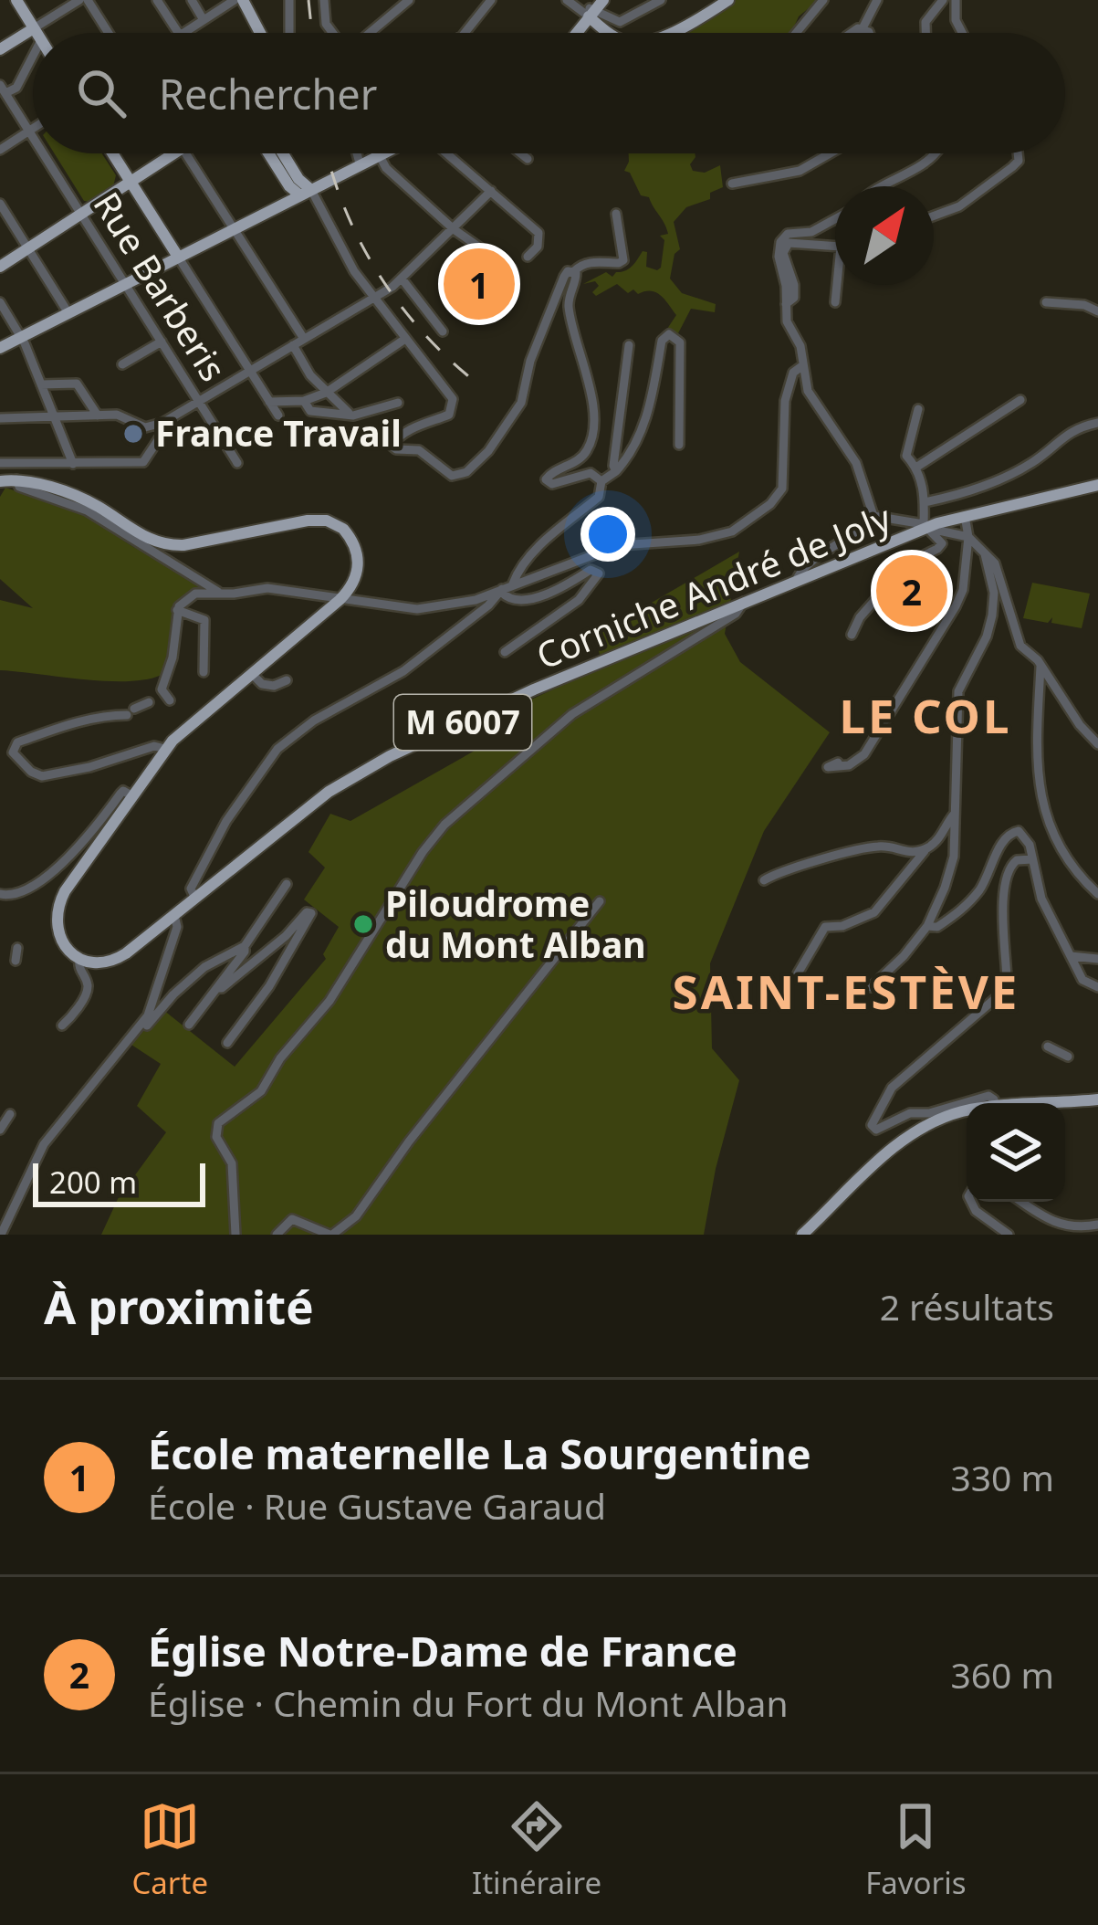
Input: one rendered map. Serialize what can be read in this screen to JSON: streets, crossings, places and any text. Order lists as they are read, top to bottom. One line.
{"streets":{"main road":["Corniche André de Joly","M 6007"],"street":["Rue Barberis"]},"crossings":[["Corniche André de Joly","M 6007"]],"districts":["LE COL","SAINT-ESTÈVE"],"places":["France Travail","Piloudrome du Mont Alban"],"scale_bar":"200 m","north":"top right","page":{"search":"Rechercher","pins":["1","2"],"scale":"200 m","heading":["À proximité","2 résultats"],"list":[{"mark":"1","name":"École maternelle La Sourgentine","note":"École · Rue Gustave Garaud","value":"330 m"},{"mark":"2","name":"Église Notre-Dame de France","note":"Église · Chemin du Fort du Mont Alban","value":"360 m"}],"nav":["Carte","Itinéraire","Favoris"]}}
